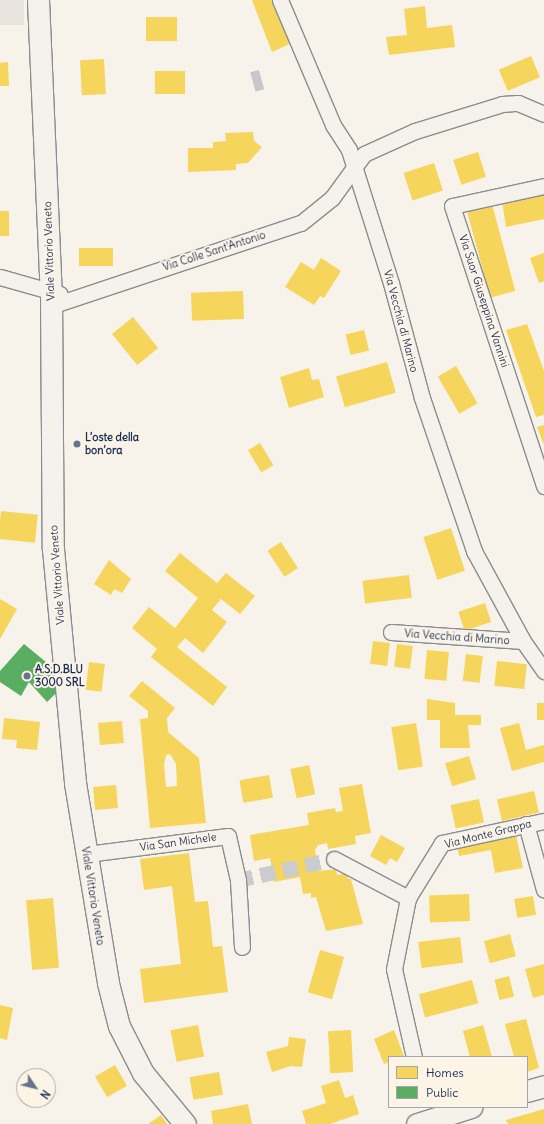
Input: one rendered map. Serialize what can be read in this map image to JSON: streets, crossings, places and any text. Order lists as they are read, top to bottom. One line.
{"streets":{"main road":["Viale Vittorio Veneto"],"street":["Via Colle Sant'Antonio","Via Suor Giuseppina Vannini","Via Vecchia di Marino","Via Monte Grappa","Via San Michele"]},"crossings":[["Viale Vittorio Veneto","Via Colle Sant'Antonio"],["Viale Vittorio Veneto","Via San Michele"],["Via Colle Sant'Antonio","Via Vecchia di Marino"]],"places":["L’oste della bon’ora","A.S.D.BLU 3000 SRL"],"legend":["Homes","Public"],"north":"bottom right"}
